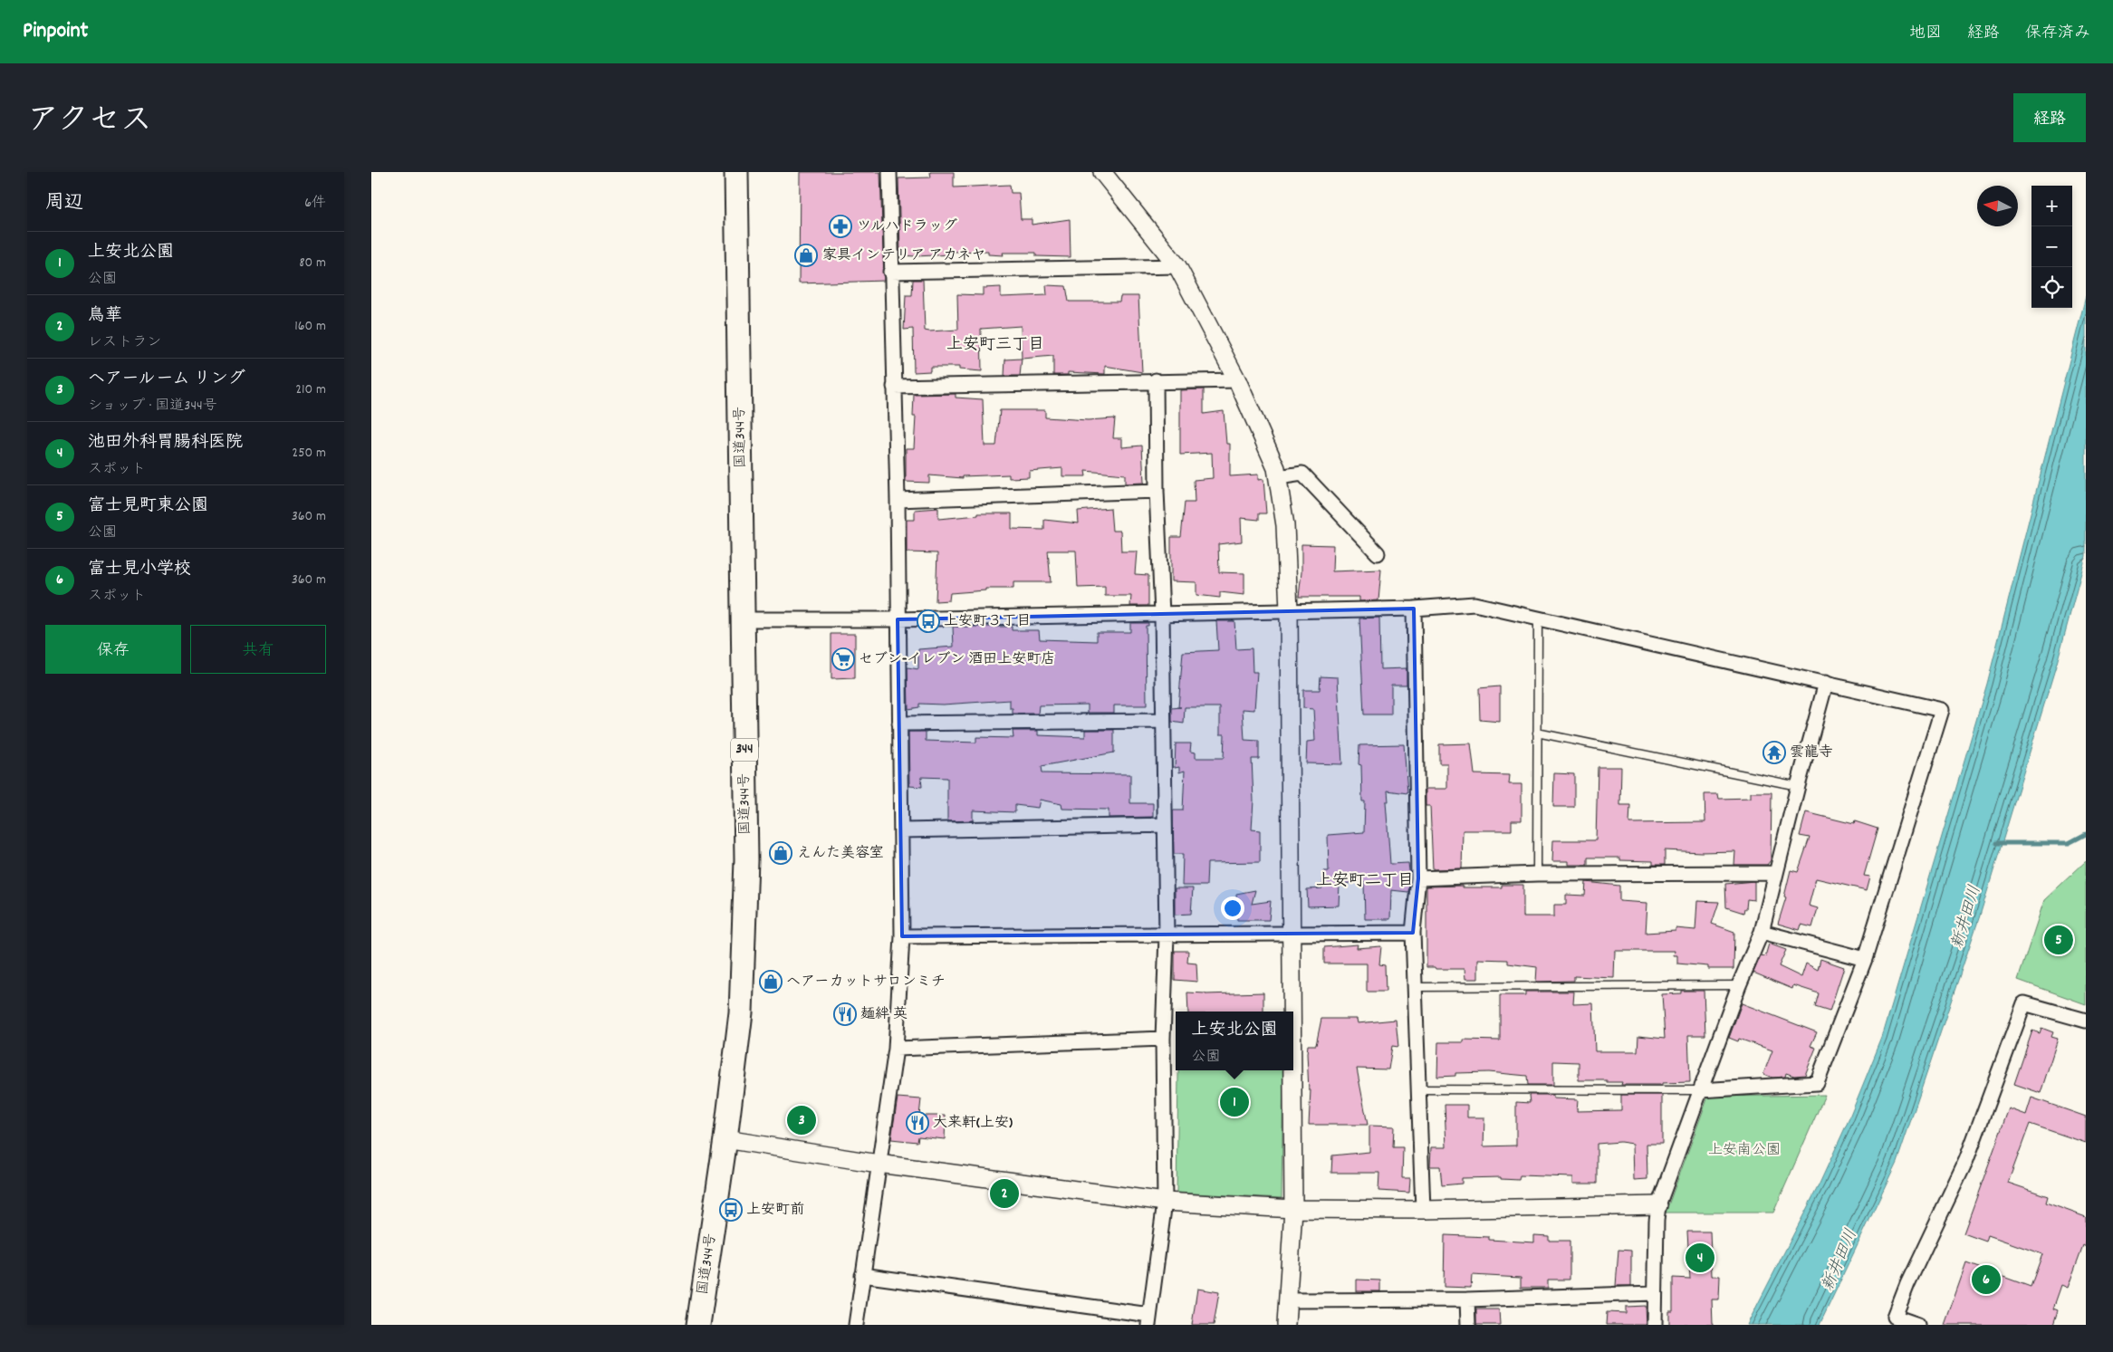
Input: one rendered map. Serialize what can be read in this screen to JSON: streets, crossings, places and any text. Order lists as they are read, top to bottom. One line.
{"streets":{"highway":["国道344号","344"]},"districts":["上安町三丁目","上安町二丁目"],"water":["新井田川"],"parks":["上安南公園"],"places":{"pharmacy":["ツルハドラッグ"],"shop":["家具インテリア アカネヤ","えんた美容室","ヘアーカットサロンミチ"],"bus stop":["上安町３丁目","上安町前"],"supermarket":["セブン-イレブン 酒田上安町店"],"temple":["雲龍寺"],"restaurant":["麺絆 英","大来軒(上安)"]},"north":"left","page":{"header":"Pinpoint","nav":["地図","経路","保存済み"],"title":"アクセス","buttons":["経路",["保存","共有"]],"heading":["周辺","6件"],"map_buttons":["+","−"],"list":[{"mark":"1","name":"上安北公園","note":"公園","value":"80 m"},{"mark":"2","name":"鳥華","note":"レストラン","value":"160 m"},{"mark":"3","name":"ヘアールーム リング","note":"ショップ · 国道344号","value":"210 m"},{"mark":"4","name":"池田外科胃腸科医院","note":"スポット","value":"250 m"},{"mark":"5","name":"富士見町東公園","note":"公園","value":"360 m"},{"mark":"6","name":"富士見小学校","note":"スポット","value":"360 m"}],"pins":["5","1","3","2","4","6"],"popup":["上安北公園","公園"]}}
